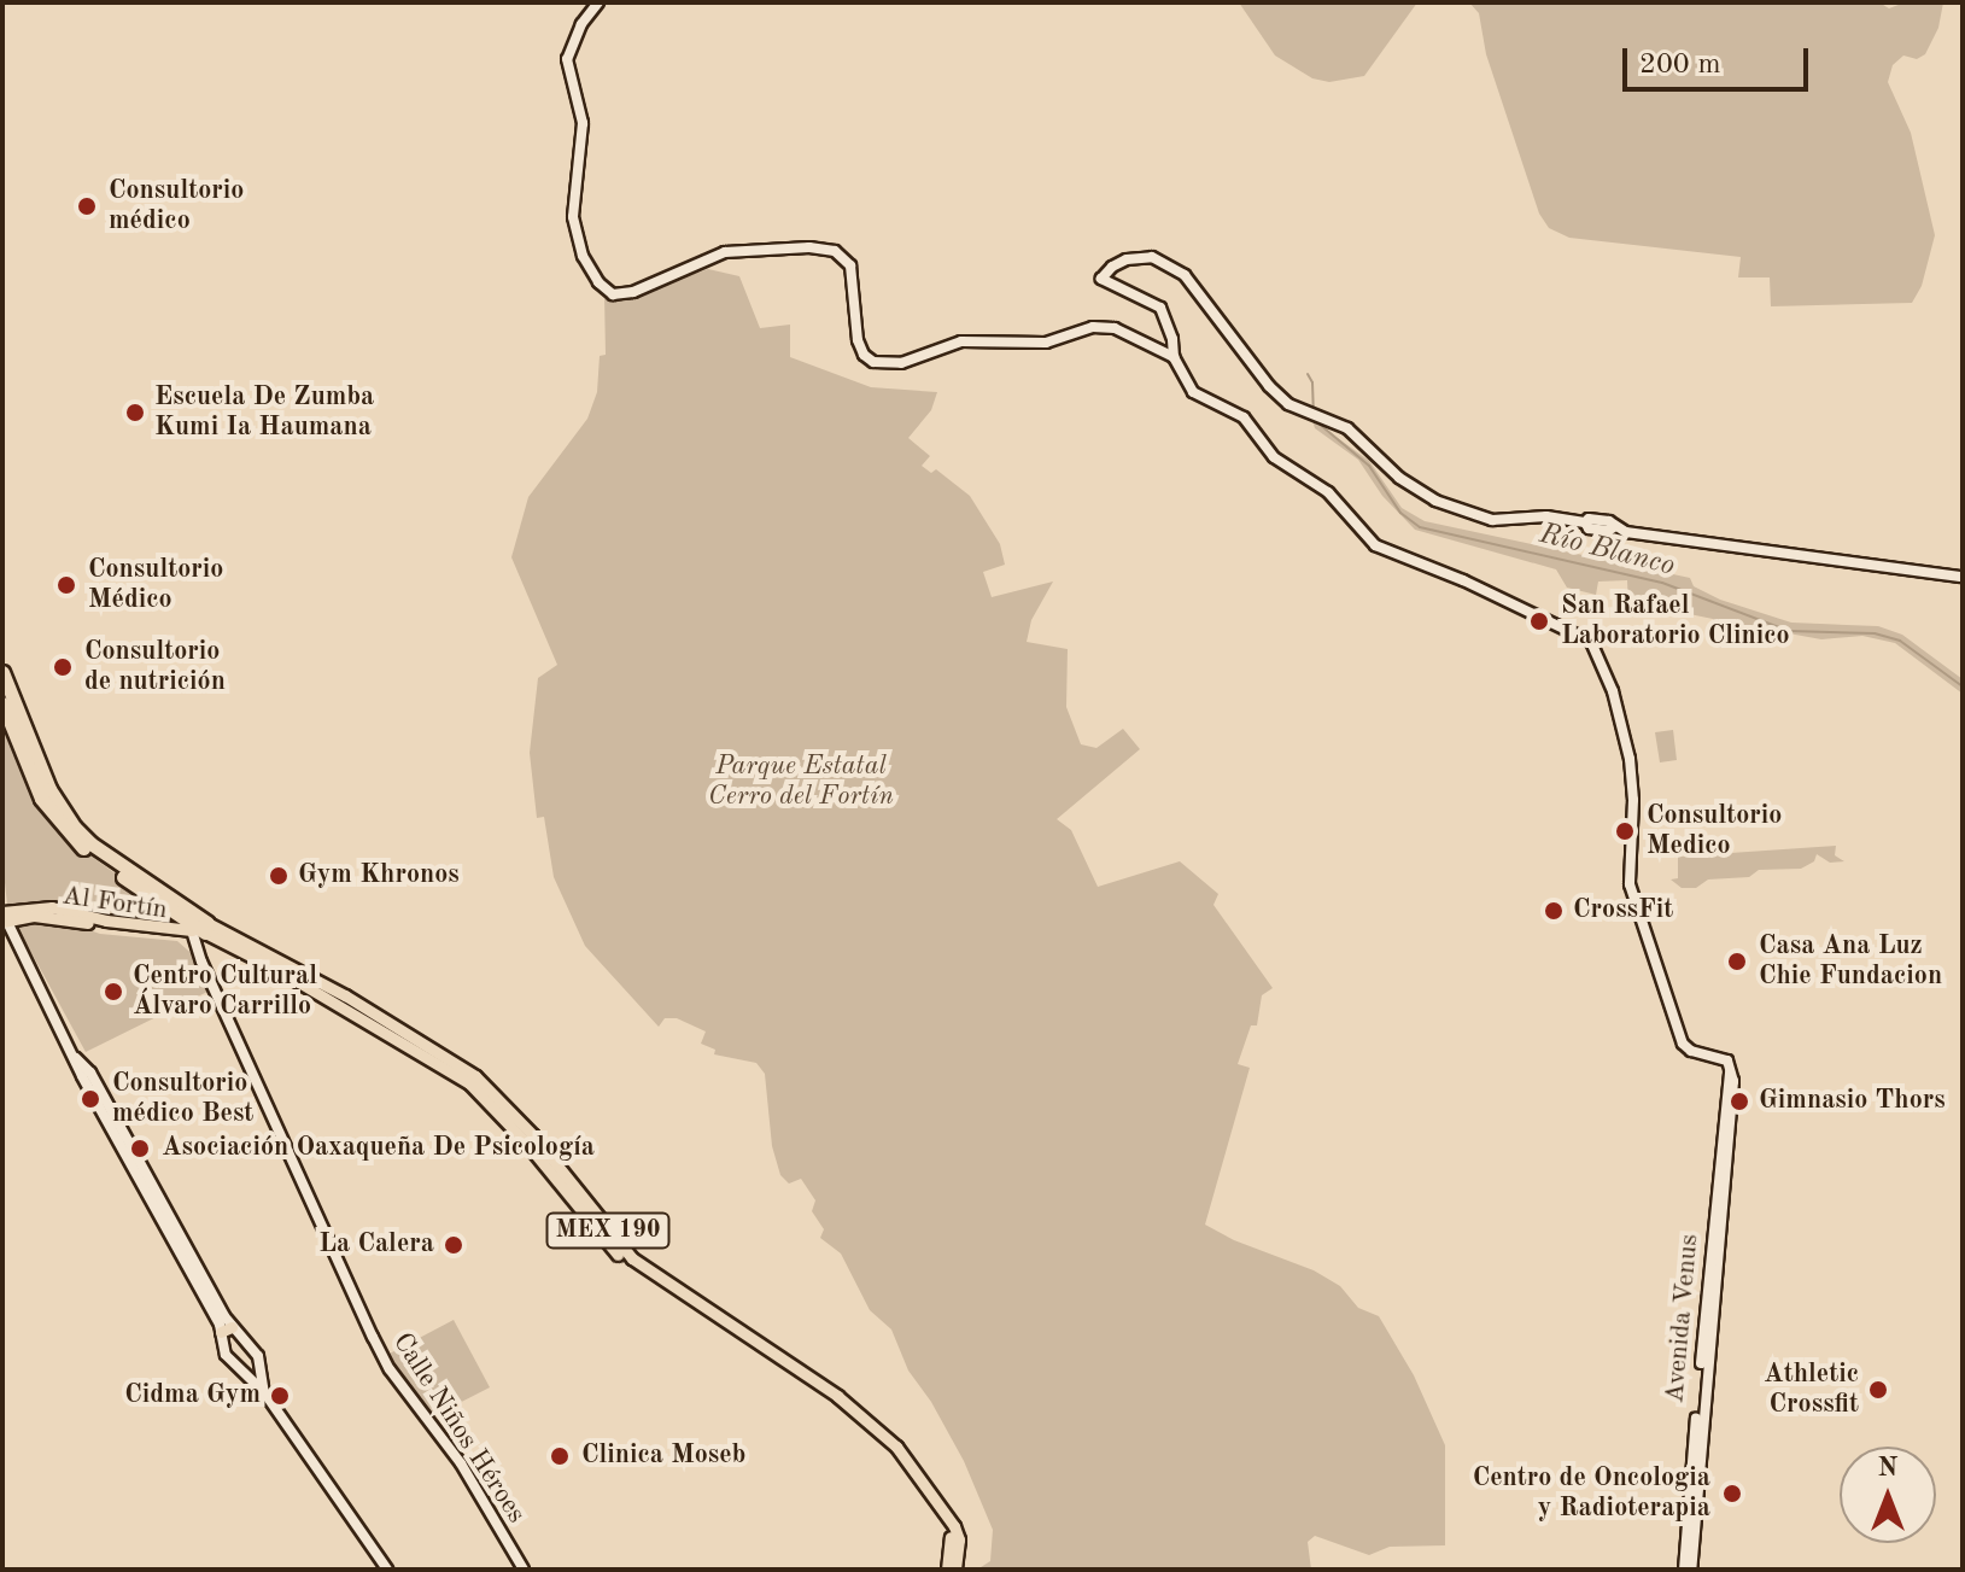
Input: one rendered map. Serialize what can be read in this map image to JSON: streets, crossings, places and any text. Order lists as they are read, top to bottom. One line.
{"streets":{"highway":["MEX 190"],"main road":["Al Fortín","Avenida Venus","Calle Niños Héroes"]},"crossings":[["Al Fortín","MEX 190"],["Al Fortín","Calle Niños Héroes"],["MEX 190","Calle Niños Héroes"]],"water":["Río Blanco"],"parks":["Parque Estatal Cerro del Fortín"],"places":["Consultorio médico","Escuela De Zumba Kumi Ia Haumana","Consultorio Médico","San Rafael Laboratorio Clinico","Consultorio de nutrición","Consultorio Medico","Gym Khronos","CrossFit","Casa Ana Luz Chie Fundacion","Centro Cultural Álvaro Carrillo","Consultorio médico Best","Gimnasio Thors","Asociación Oaxaqueña De Psicología","La Calera","Athletic Crossfit","Cidma Gym","Clinica Moseb","Centro de Oncologia y Radioterapia"],"scale_bar":"200 m","north":"top"}
